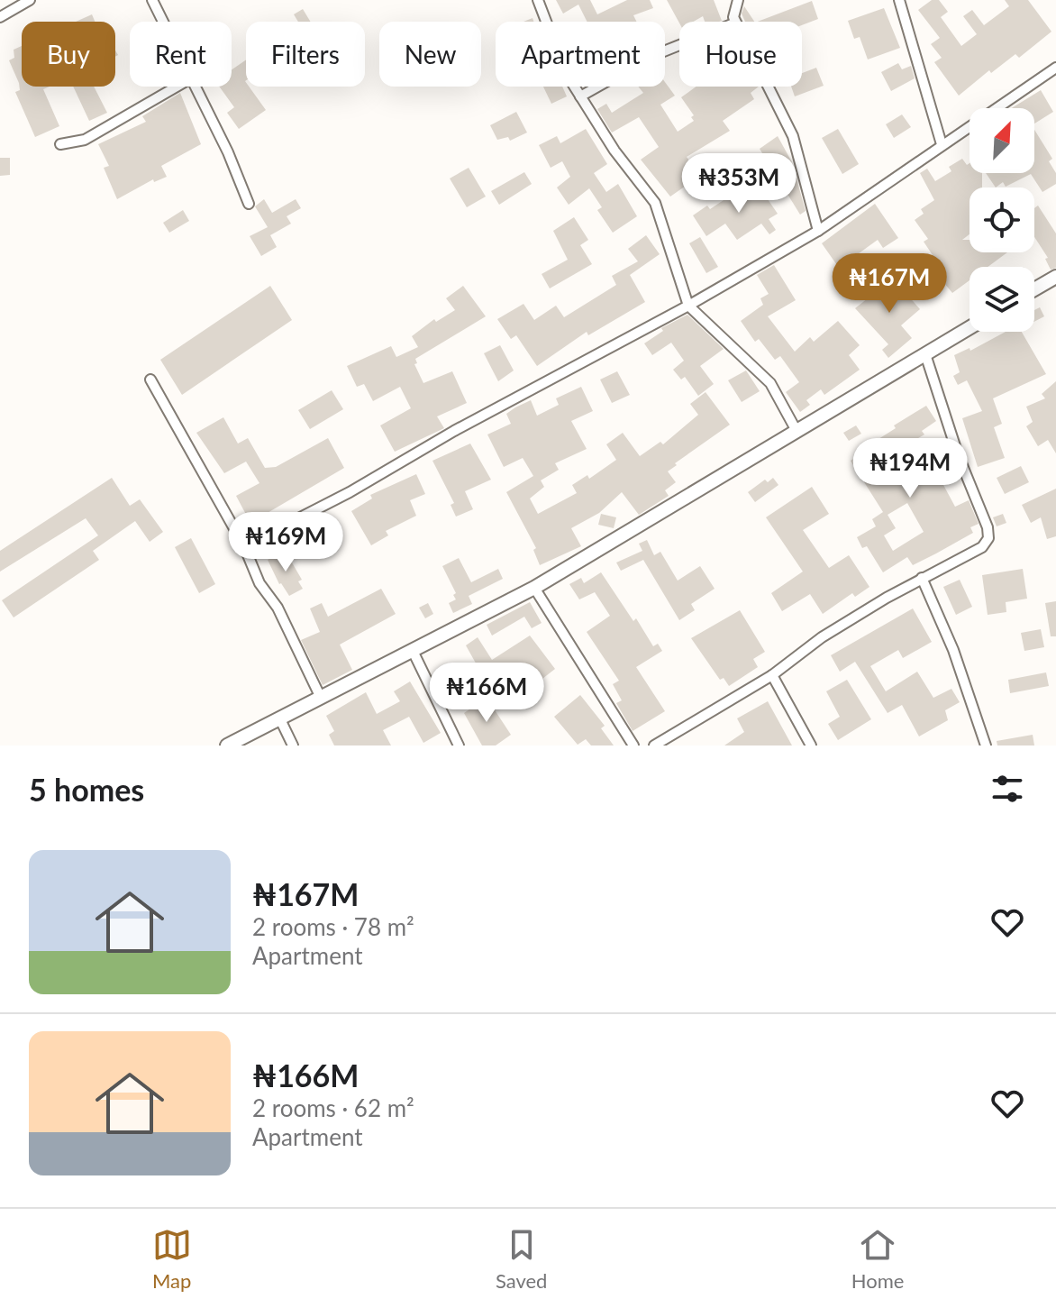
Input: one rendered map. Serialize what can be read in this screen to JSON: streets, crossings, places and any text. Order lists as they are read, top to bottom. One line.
{"north":"top right","page":{"chip":["Buy","Rent","Filters","New","Apartment","House"],"price":["₦353M","₦167M","₦194M","₦169M","₦166M"],"heading":"5 homes","list":[{"name":"₦167M","note":"2 rooms · 78 m² · Apartment"},{"name":"₦166M","note":"2 rooms · 62 m² · Apartment"}],"tabs":["Map","Saved","Home"]}}
